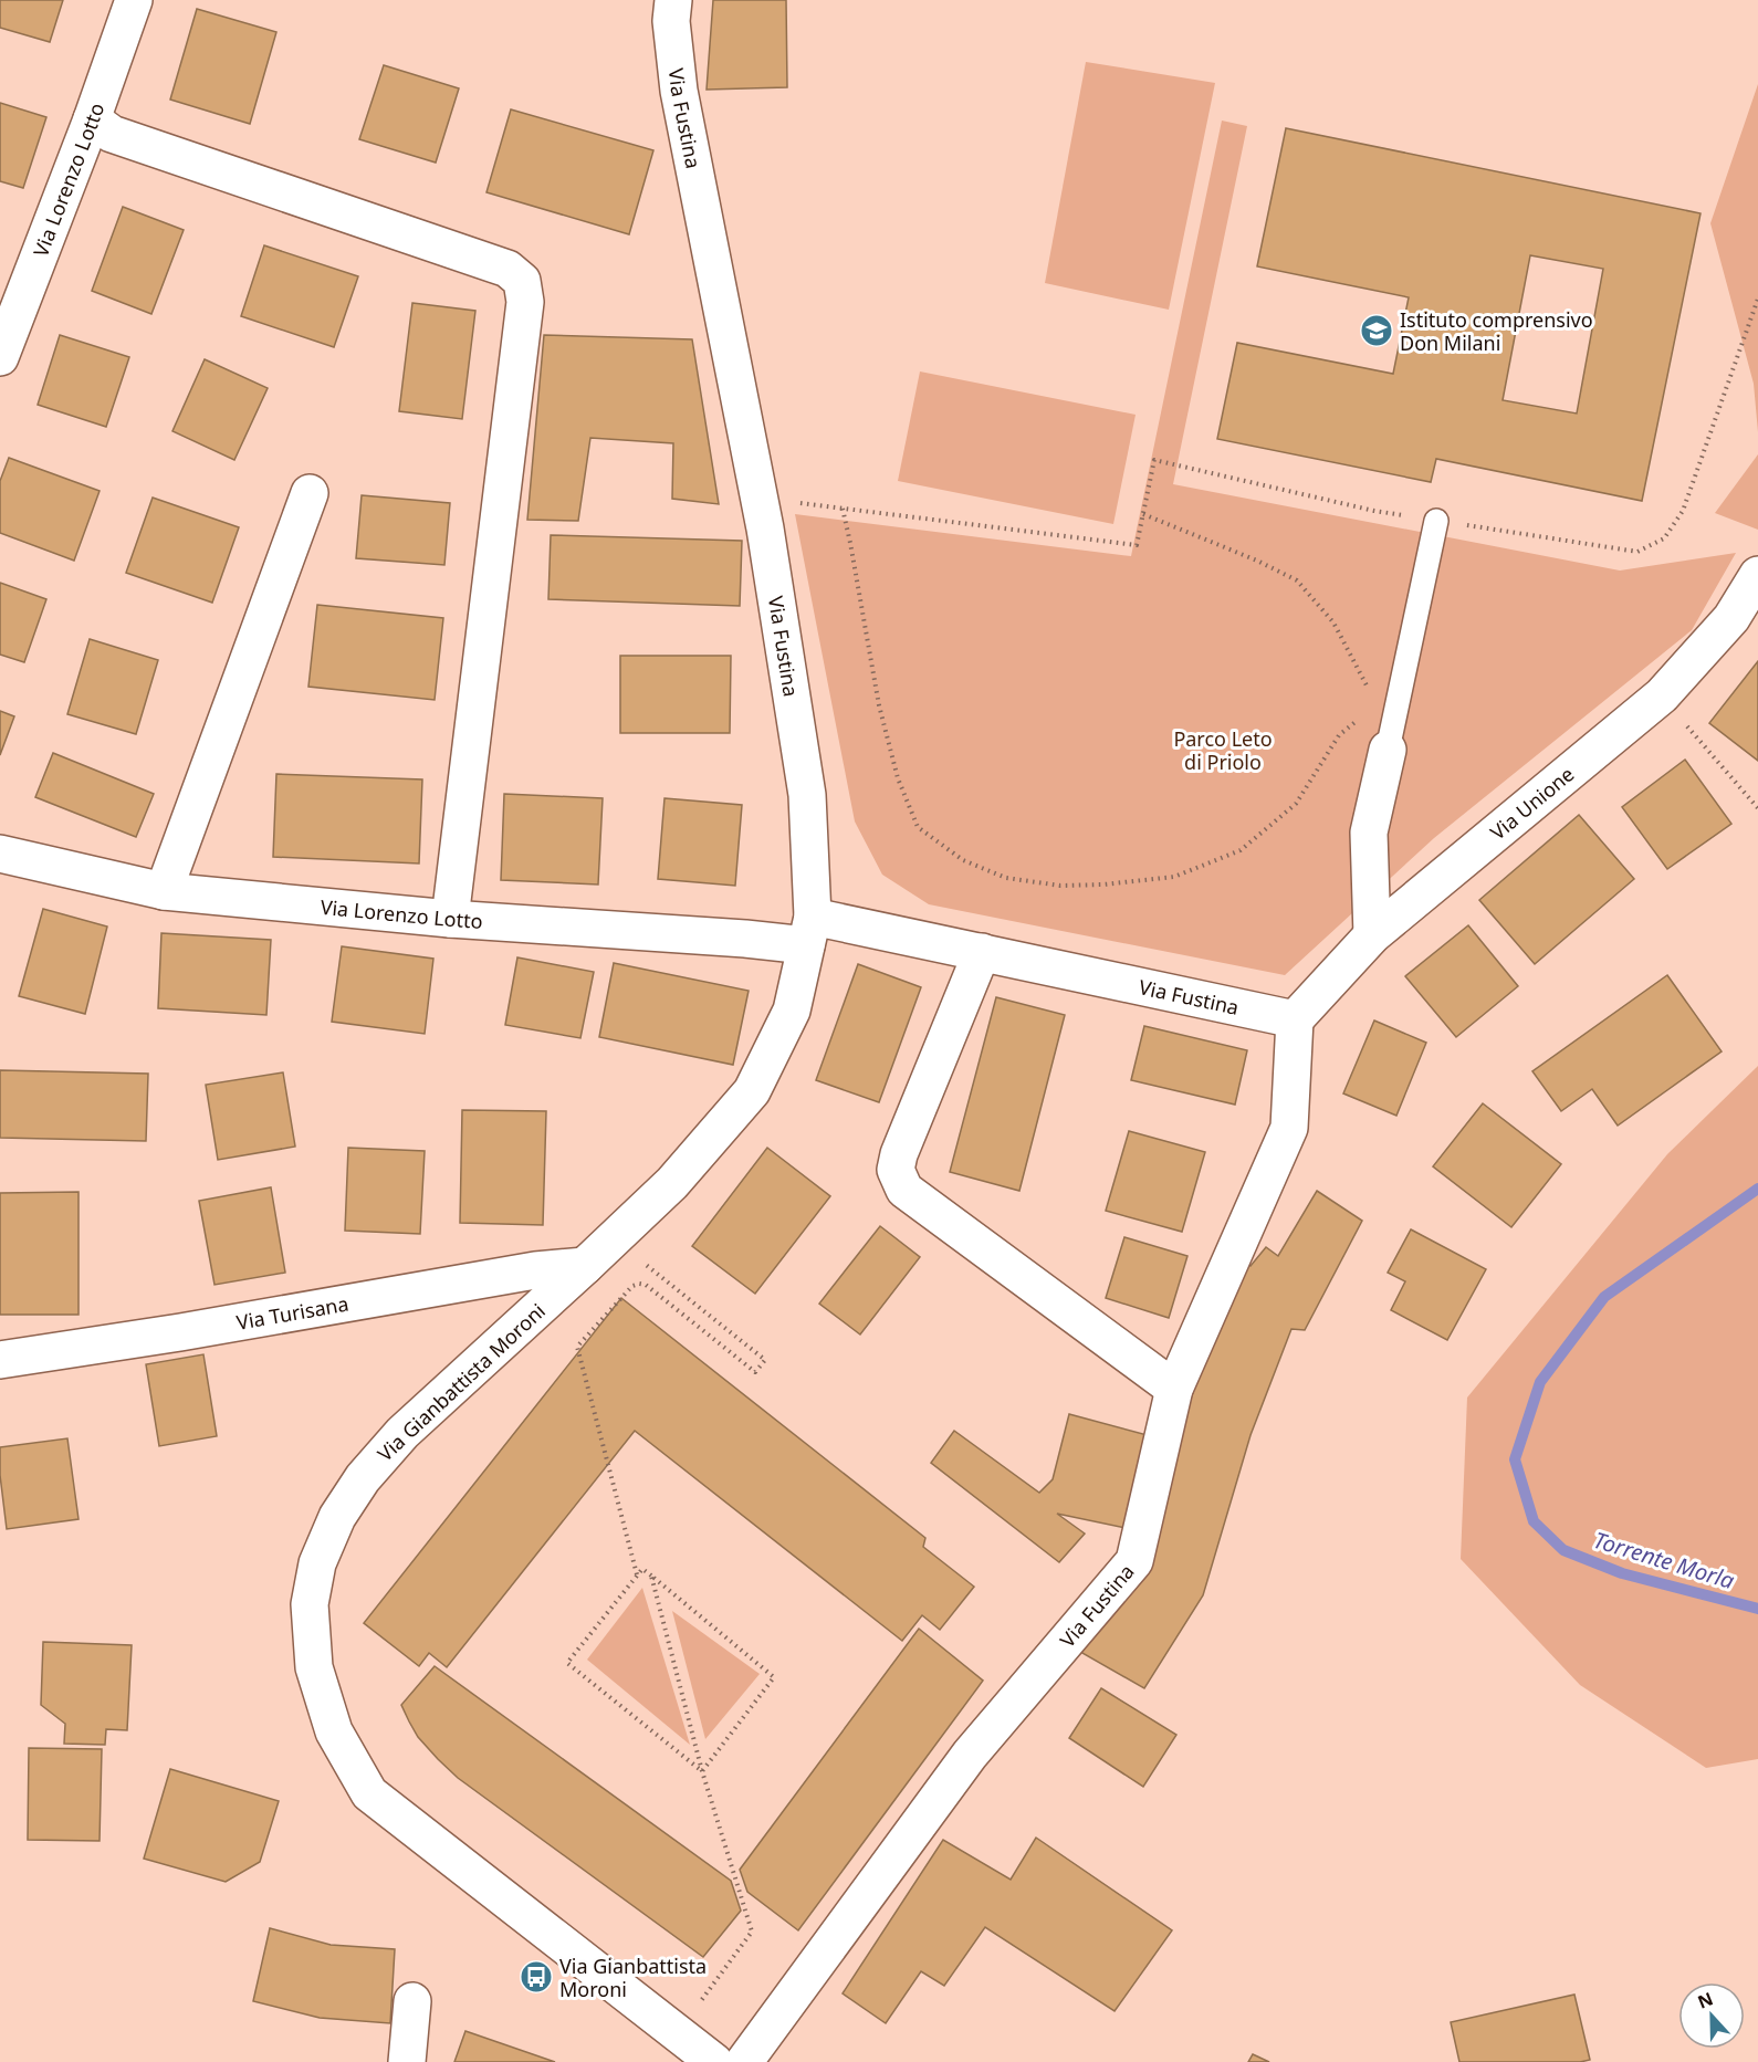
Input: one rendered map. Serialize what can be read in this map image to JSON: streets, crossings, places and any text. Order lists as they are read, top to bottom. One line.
{"streets":{"street":["Via Fustina","Via Lorenzo Lotto","Via Unione","Via Turisana","Via Gianbattista Moroni"]},"crossings":[["Via Fustina","Via Lorenzo Lotto"],["Via Fustina","Via Unione"],["Via Fustina","Via Gianbattista Moroni"],["Via Lorenzo Lotto","Via Gianbattista Moroni"],["Via Turisana","Via Gianbattista Moroni"]],"water":["Torrente Morla"],"parks":["Parco Leto di Priolo"],"places":{"school or university":["Istituto comprensivo Don Milani"],"bus stop":["Via Gianbattista Moroni"]},"north":"top"}
